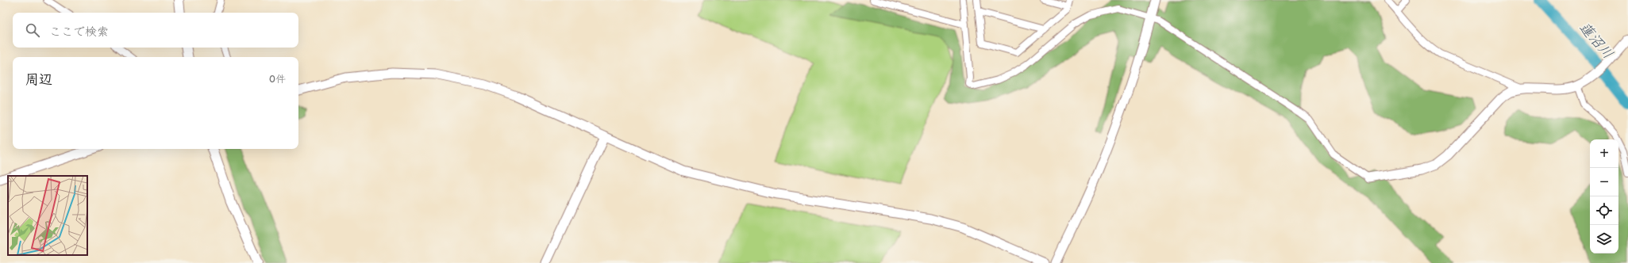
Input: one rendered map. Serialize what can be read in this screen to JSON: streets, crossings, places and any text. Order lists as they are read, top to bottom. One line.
{"water":["蓮沼川"],"page":{"search":"ここで検索","heading":["周辺","0件"],"map_buttons":["+","−"]}}
